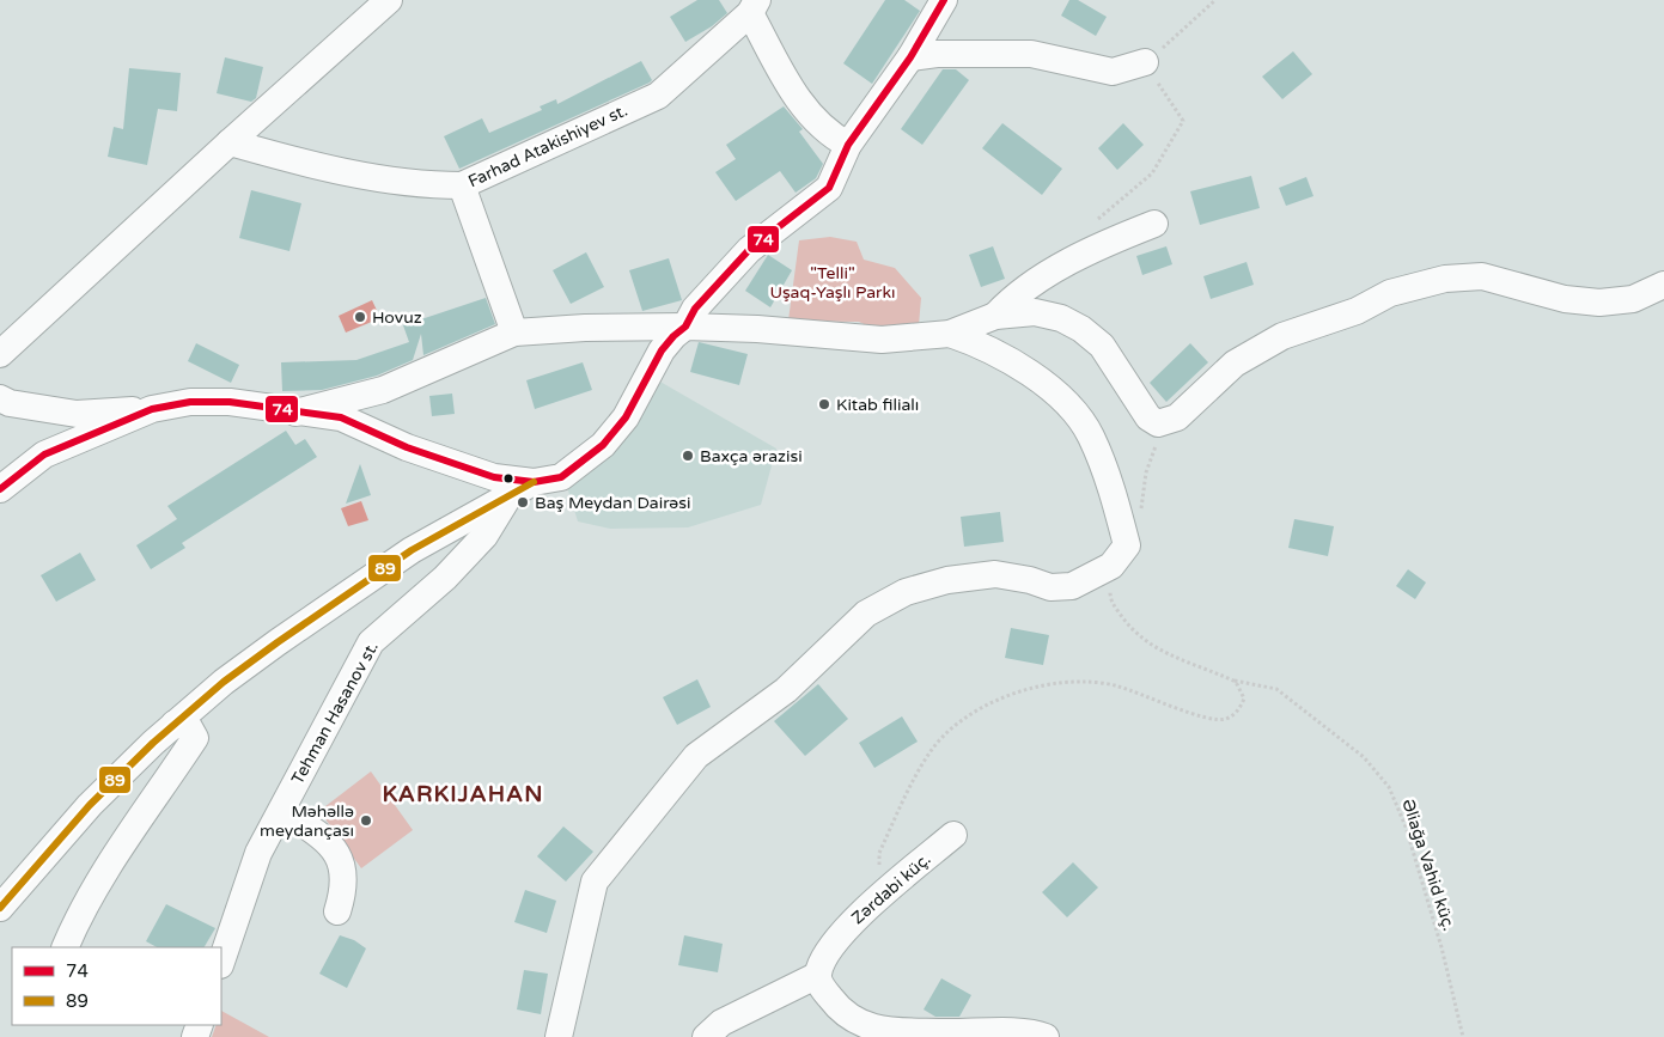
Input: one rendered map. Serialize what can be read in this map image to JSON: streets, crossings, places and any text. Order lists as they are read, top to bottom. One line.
{"streets":{"street":["Farhad Atakishiyev st.","Tehman Hasanov st.","Zərdabi küç."],"path":["Əliağa Vahid küç."]},"districts":["KARKIJAHAN"],"parks":["\"Telli\" Uşaq-Yaşlı Parkı"],"places":["Hovuz","Kitab filialı","Baxça ərazisi","Baş Meydan Dairəsi","Məhəllə meydançası"],"lines":["transit line 74","transit line 89"],"legend":["74","89"]}
